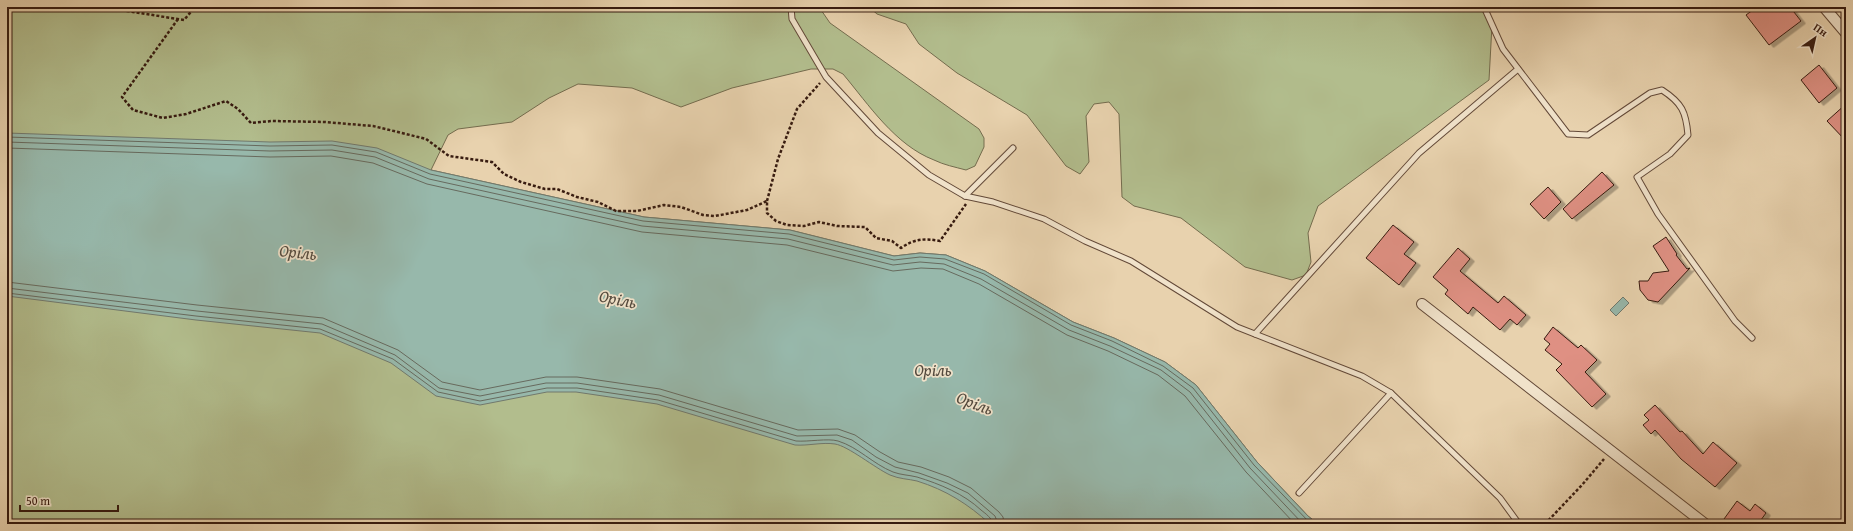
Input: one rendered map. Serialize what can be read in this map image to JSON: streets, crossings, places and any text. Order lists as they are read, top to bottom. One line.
{"water":["Оріль","Орiль"],"scale_bar":"50 m","north":"top right"}
